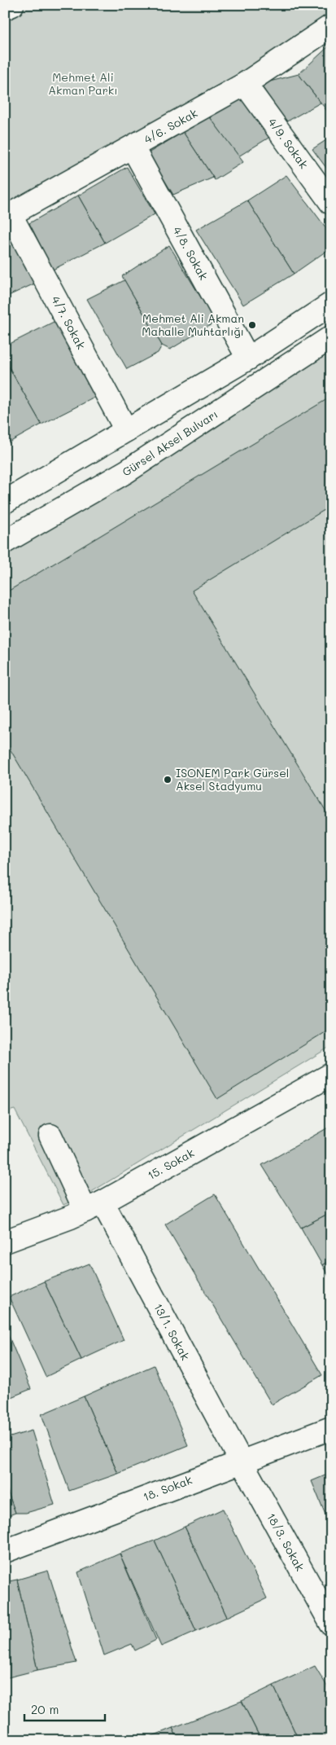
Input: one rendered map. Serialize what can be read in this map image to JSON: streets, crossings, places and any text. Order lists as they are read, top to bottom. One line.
{"streets":{"street":["4/6. Sokak","4/9. Sokak","4/8. Sokak","4/7. Sokak","Gürsel Aksel Bulvarı","15. Sokak","13/1. Sokak","18. Sokak","18/3. Sokak"]},"crossings":[["4/6. Sokak","4/9. Sokak"],["4/6. Sokak","4/8. Sokak"],["4/6. Sokak","4/7. Sokak"],["15. Sokak","13/1. Sokak"],["13/1. Sokak","18. Sokak"],["13/1. Sokak","18/3. Sokak"],["18. Sokak","18/3. Sokak"]],"parks":["Mehmet Ali Akman Parkı"],"places":["Mehmet Ali Akman Mahalle Muhtarlığı","ISONEM Park Gürsel Aksel Stadyumu"],"scale_bar":"20 m"}
